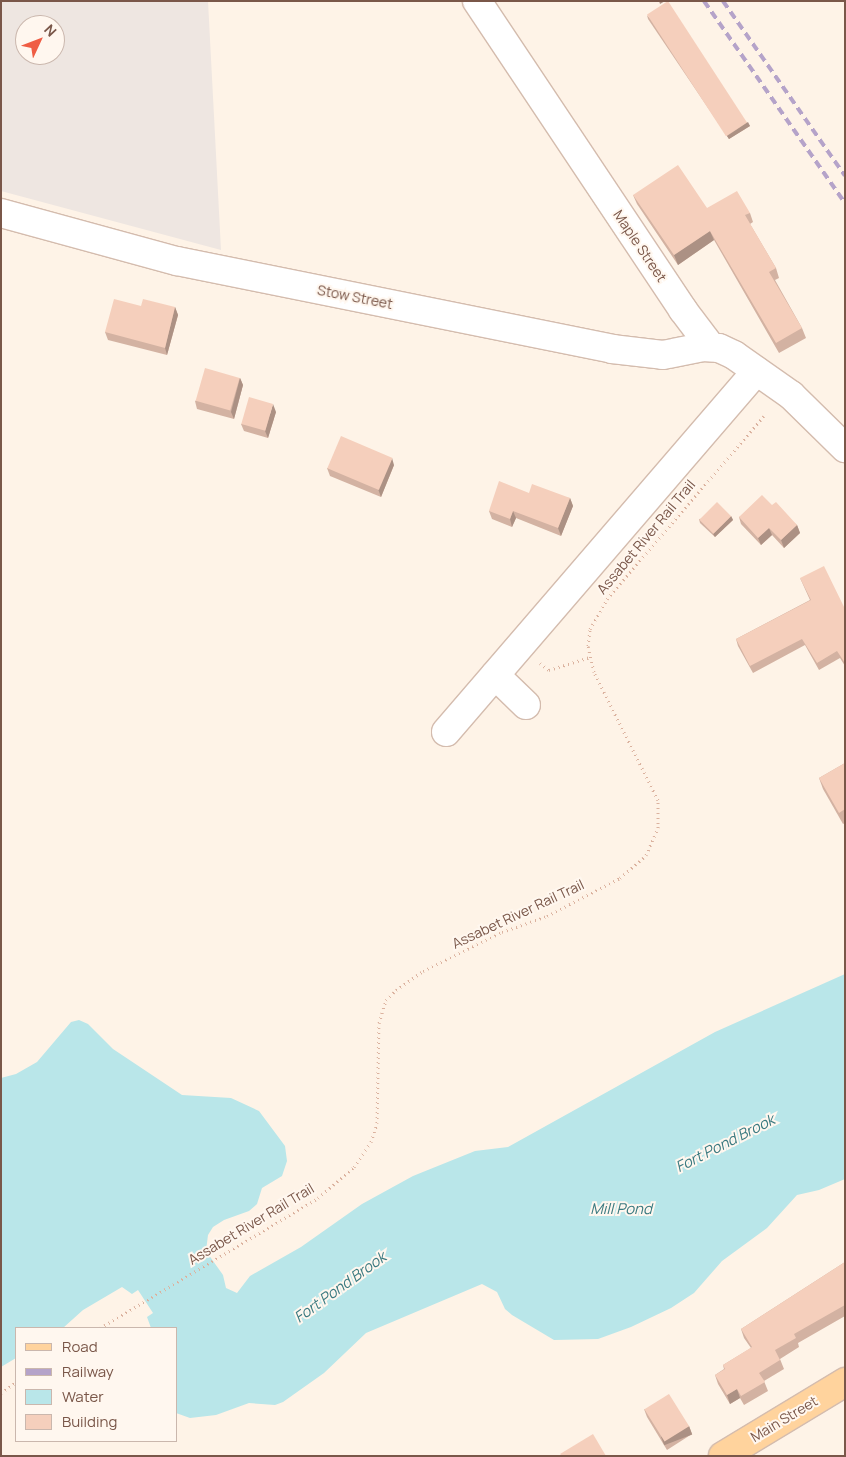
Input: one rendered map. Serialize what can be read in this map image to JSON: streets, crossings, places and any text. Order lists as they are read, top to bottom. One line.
{"streets":{"main road":["Main Street"],"street":["Maple Street","Stow Street"],"path":["Assabet River Rail Trail"]},"crossings":[["Maple Street","Stow Street"]],"water":["Fort Pond Brook","Mill Pond"],"legend":["Road","Railway","Water","Building"],"north":"top right"}
